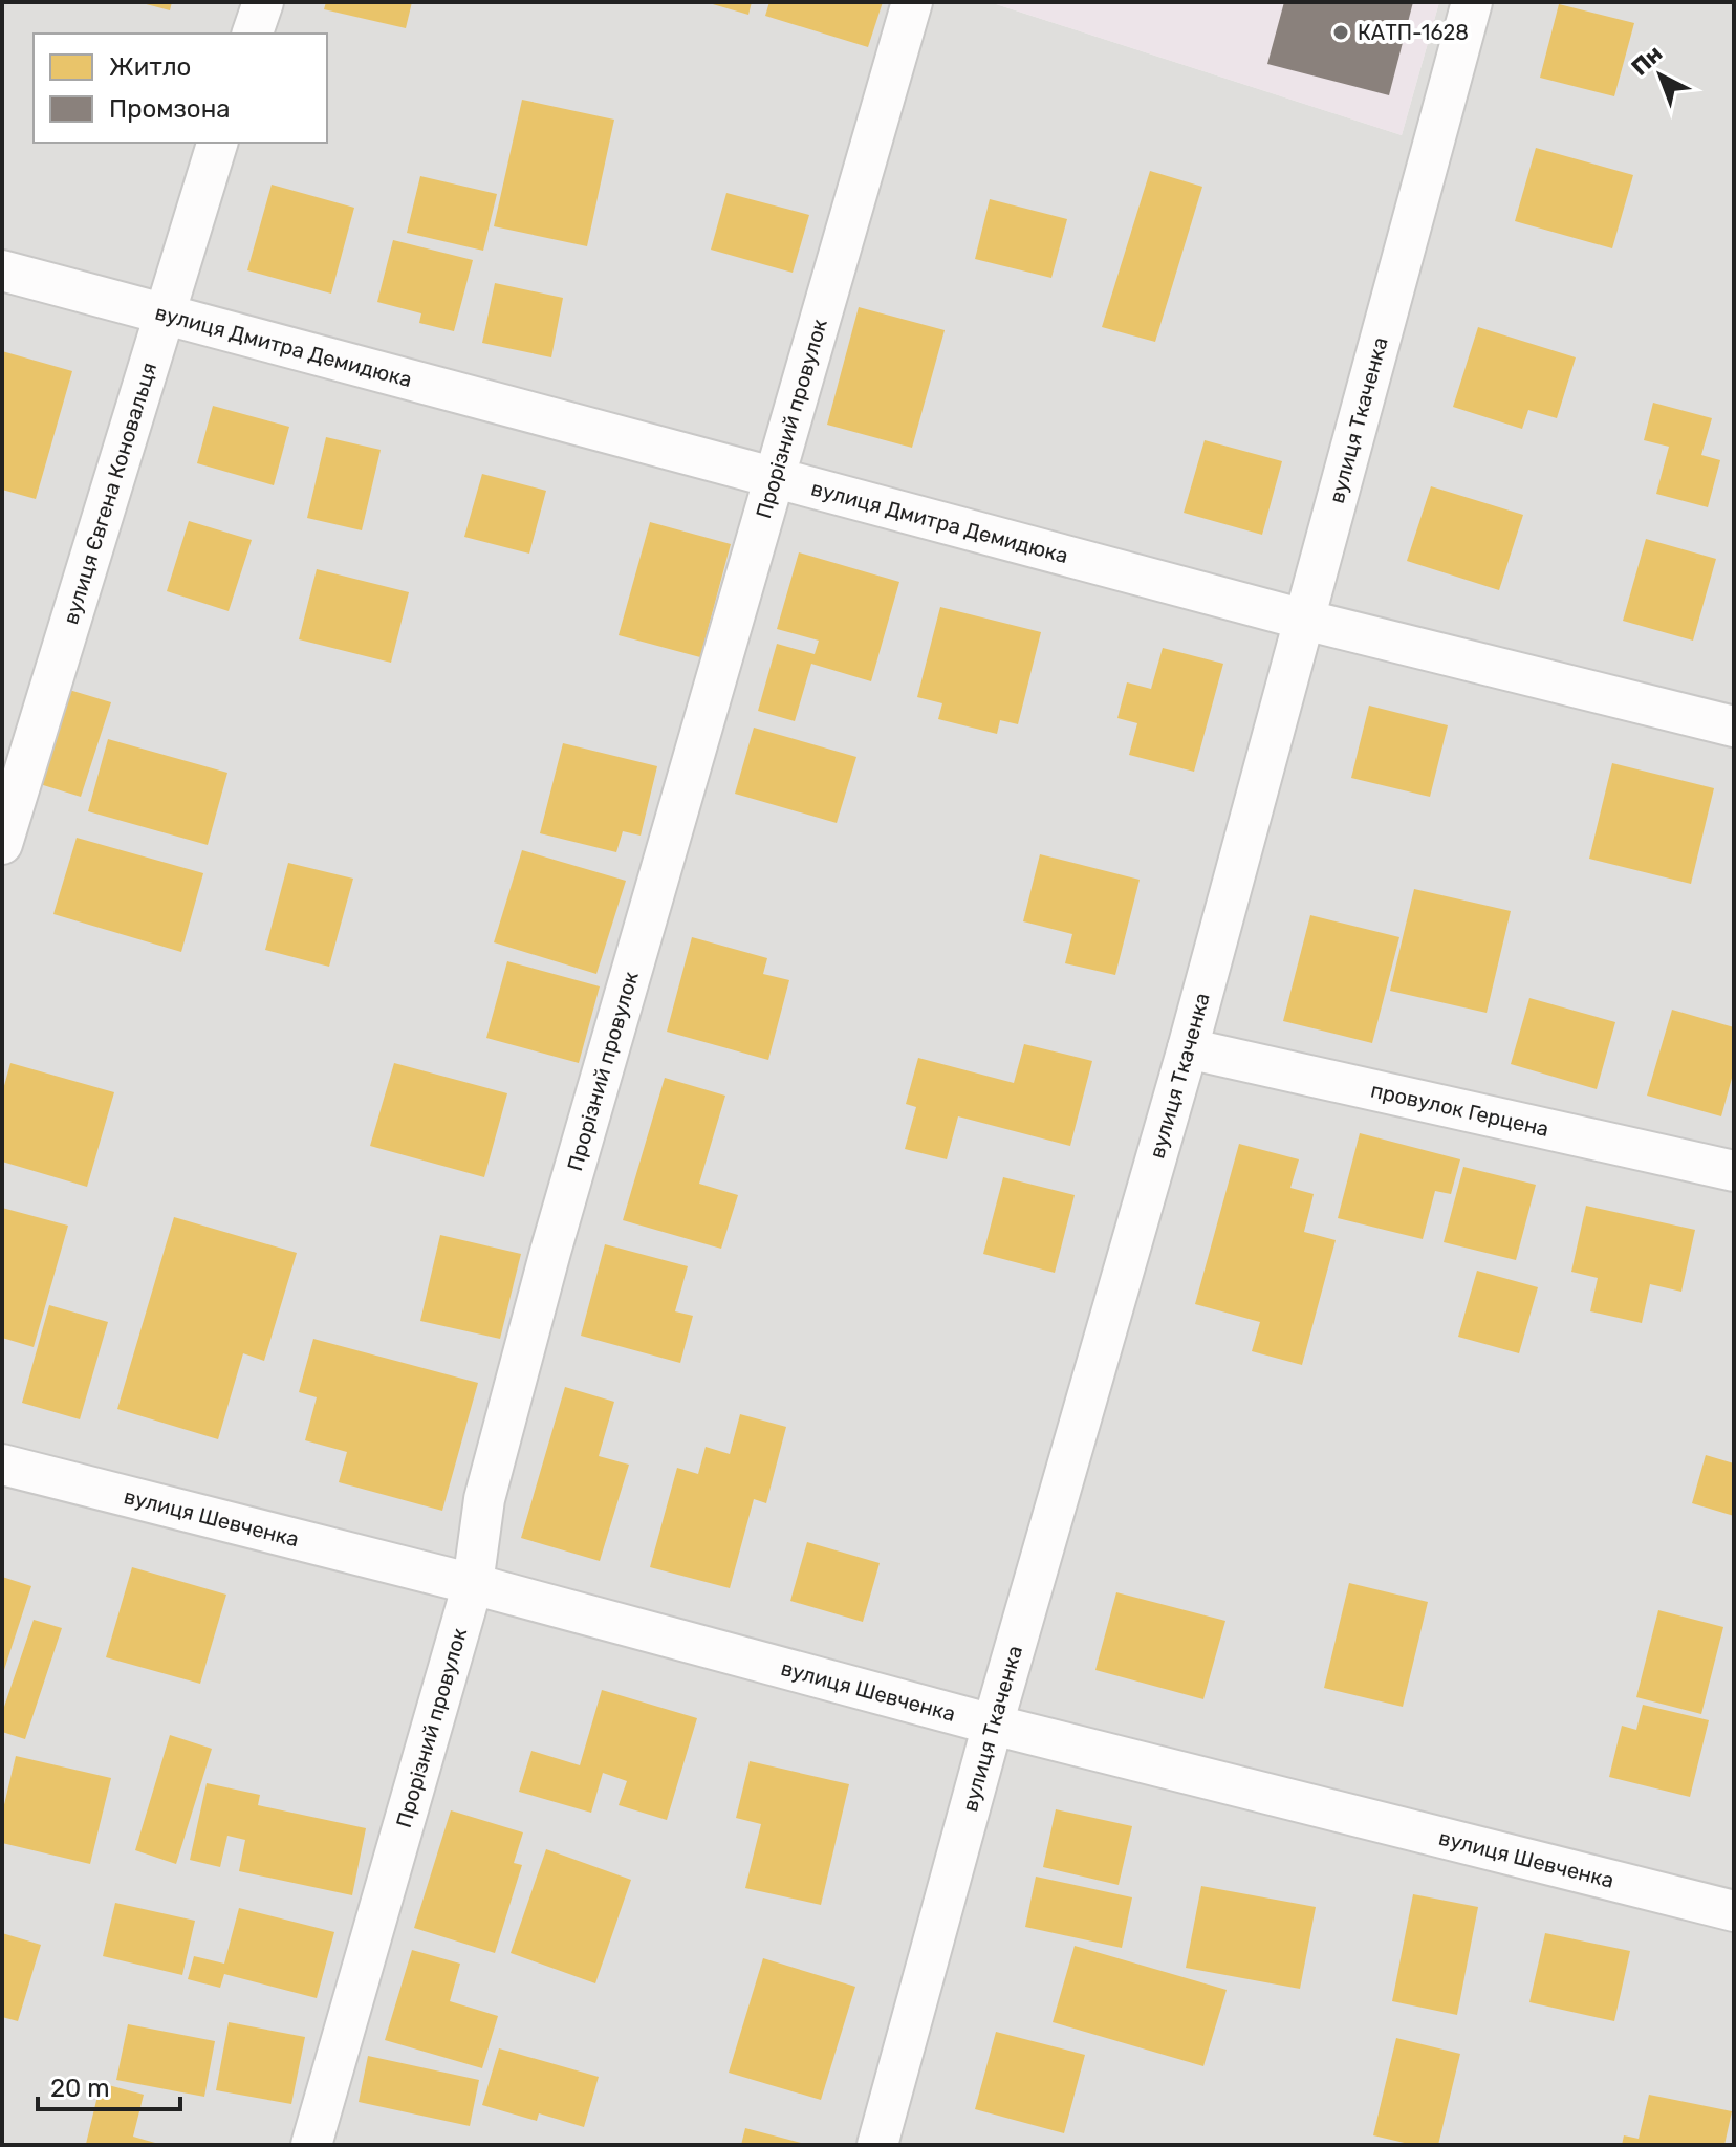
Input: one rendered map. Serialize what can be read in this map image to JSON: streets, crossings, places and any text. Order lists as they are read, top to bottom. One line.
{"streets":{"street":["вулиця Дмитра Демидюка","Прорізний провулок","вулиця Ткаченка","вулиця Євгена Коновальця","провулок Герцена","вулиця Шевченка"]},"crossings":[["вулиця Дмитра Демидюка","Прорізний провулок"],["вулиця Дмитра Демидюка","вулиця Ткаченка"],["вулиця Дмитра Демидюка","вулиця Євгена Коновальця"],["Прорізний провулок","вулиця Шевченка"],["вулиця Ткаченка","провулок Герцена"],["вулиця Ткаченка","вулиця Шевченка"]],"places":["КАТП-1628"],"legend":["Житло","Промзона"],"scale_bar":"20 m","north":"top left"}
